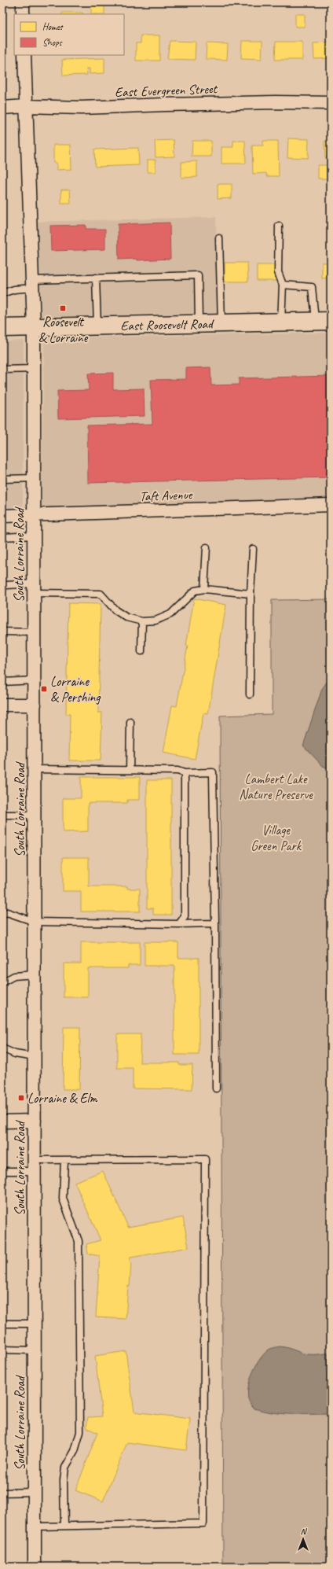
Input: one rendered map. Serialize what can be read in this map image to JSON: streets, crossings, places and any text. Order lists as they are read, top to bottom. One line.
{"streets":{"main road":["East Roosevelt Road"],"street":["East Evergreen Street","Taft Avenue","South Lorraine Road"]},"crossings":[["East Evergreen Street","South Lorraine Road"],["East Roosevelt Road","South Lorraine Road"],["Taft Avenue","South Lorraine Road"]],"parks":["Lambert Lake Nature Preserve","Village Green Park"],"places":{"transit":["Roosevelt & Lorraine","Lorraine & Pershing","Lorraine & Elm"]},"legend":["Homes","Shops"],"north":"top"}
